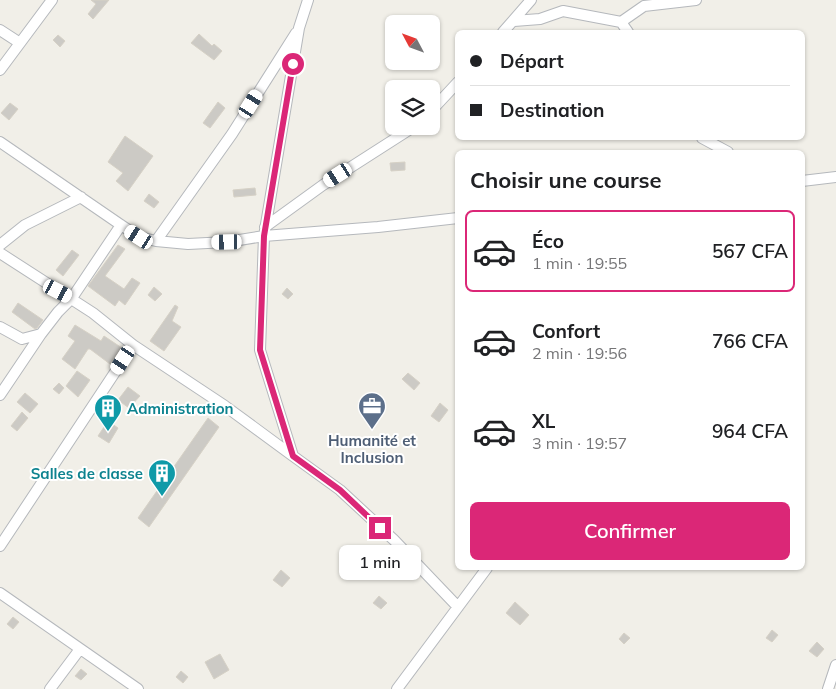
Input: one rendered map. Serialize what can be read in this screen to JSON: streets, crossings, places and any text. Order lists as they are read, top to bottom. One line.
{"places":{"office":["Humanité et Inclusion"],"building":["Administration","Salles de classe"]},"north":"top left","page":{"banner":["Départ","Destination"],"heading":"Choisir une course","list":[{"name":"Éco","note":"1 min · 19:55","value":"567 CFA"},{"name":"Confort","note":"2 min · 19:56","value":"766 CFA"},{"name":"XL","note":"3 min · 19:57","value":"964 CFA"}],"buttons":"Confirmer","bubble":"1 min"}}
